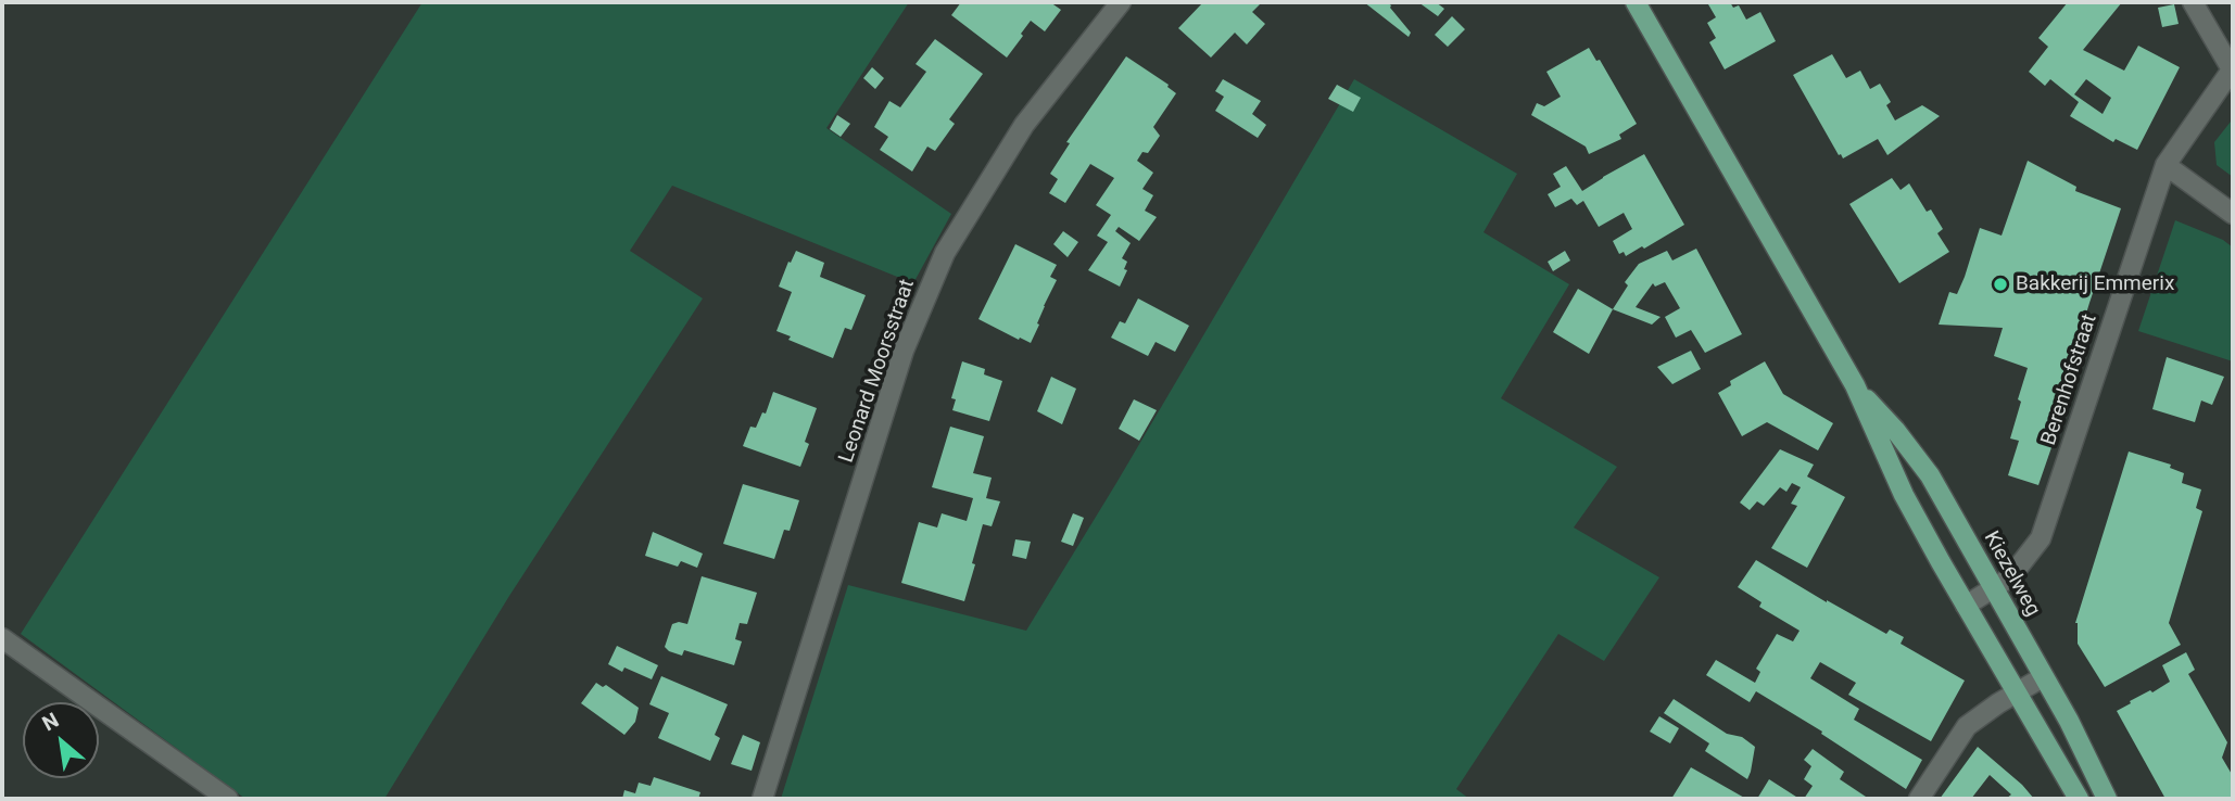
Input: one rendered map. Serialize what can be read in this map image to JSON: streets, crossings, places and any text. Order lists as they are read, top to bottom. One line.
{"streets":{"main road":["Kiezelweg"],"street":["Leonard Moorsstraat","Berenhofstraat"]},"crossings":[["Berenhofstraat","Kiezelweg"]],"places":["Bakkerij Emmerix"],"north":"top left"}
